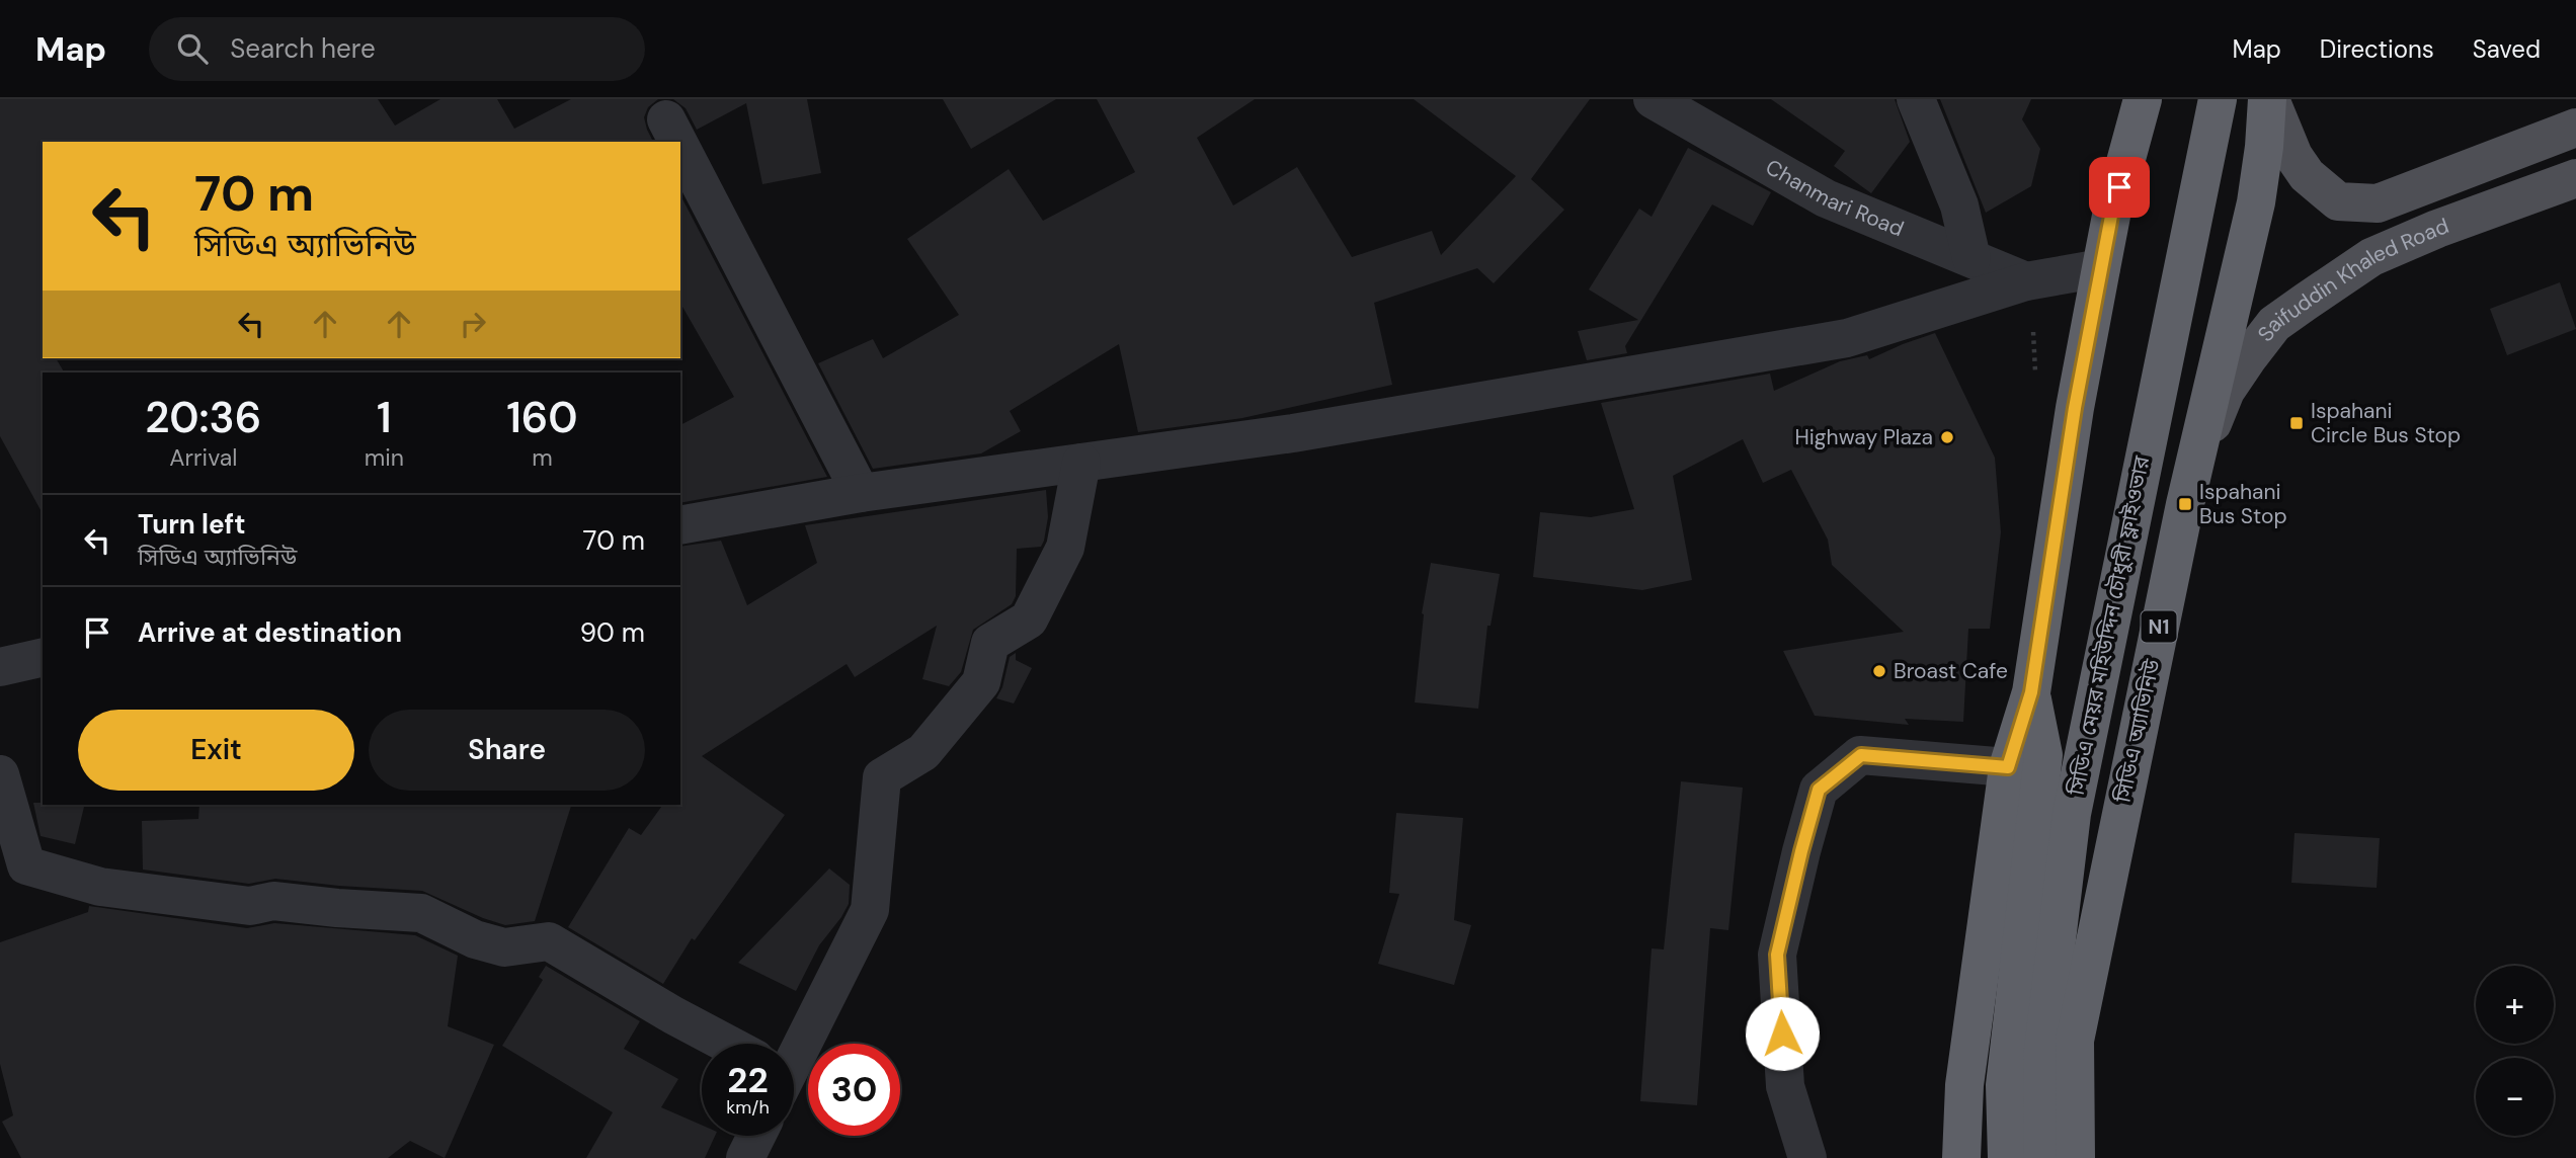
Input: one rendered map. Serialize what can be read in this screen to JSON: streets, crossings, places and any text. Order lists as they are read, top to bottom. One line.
{"streets":{"highway":["সিডিএ মেয়র মহিউদ্দিন চৌধুরী ফ্লাইওভার","N1","সিডিএ অ্যাভিনিউ"],"main road":["Saifuddin Khaled Road"],"street":["Chanmari Road"]},"crossings":[["Saifuddin Khaled Road","সিডিএ অ্যাভিনিউ"]],"places":{"transit":["Ispahani Circle Bus Stop","Ispahani Bus Stop"],"other":["Highway Plaza","Broast Cafe"]},"page":{"header":"Map","search":"Search here","nav":["Map","Directions","Saved"],"turn":["70 m","সিডিএ অ্যাভিনিউ"],"eta":["20:36","Arrival","1","min","160","m"],"list":[{"name":"Turn left","note":"সিডিএ অ্যাভিনিউ","value":"70 m"},{"name":"Arrive at destination","value":"90 m"}],"buttons":["Exit","Share"],"map_buttons":["+","−"],"speed":"22 km/h","limit":"30"}}
